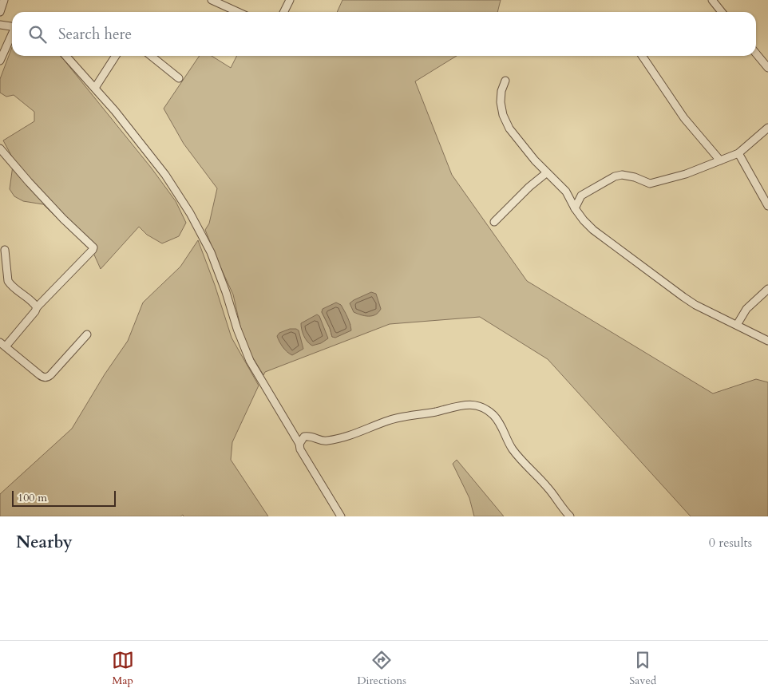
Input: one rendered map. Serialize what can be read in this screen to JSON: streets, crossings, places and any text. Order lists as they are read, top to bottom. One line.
{"scale_bar":"100 m","page":{"search":"Search here","scale":"100 m","heading":["Nearby","0 results"],"nav":["Map","Directions","Saved"]}}
